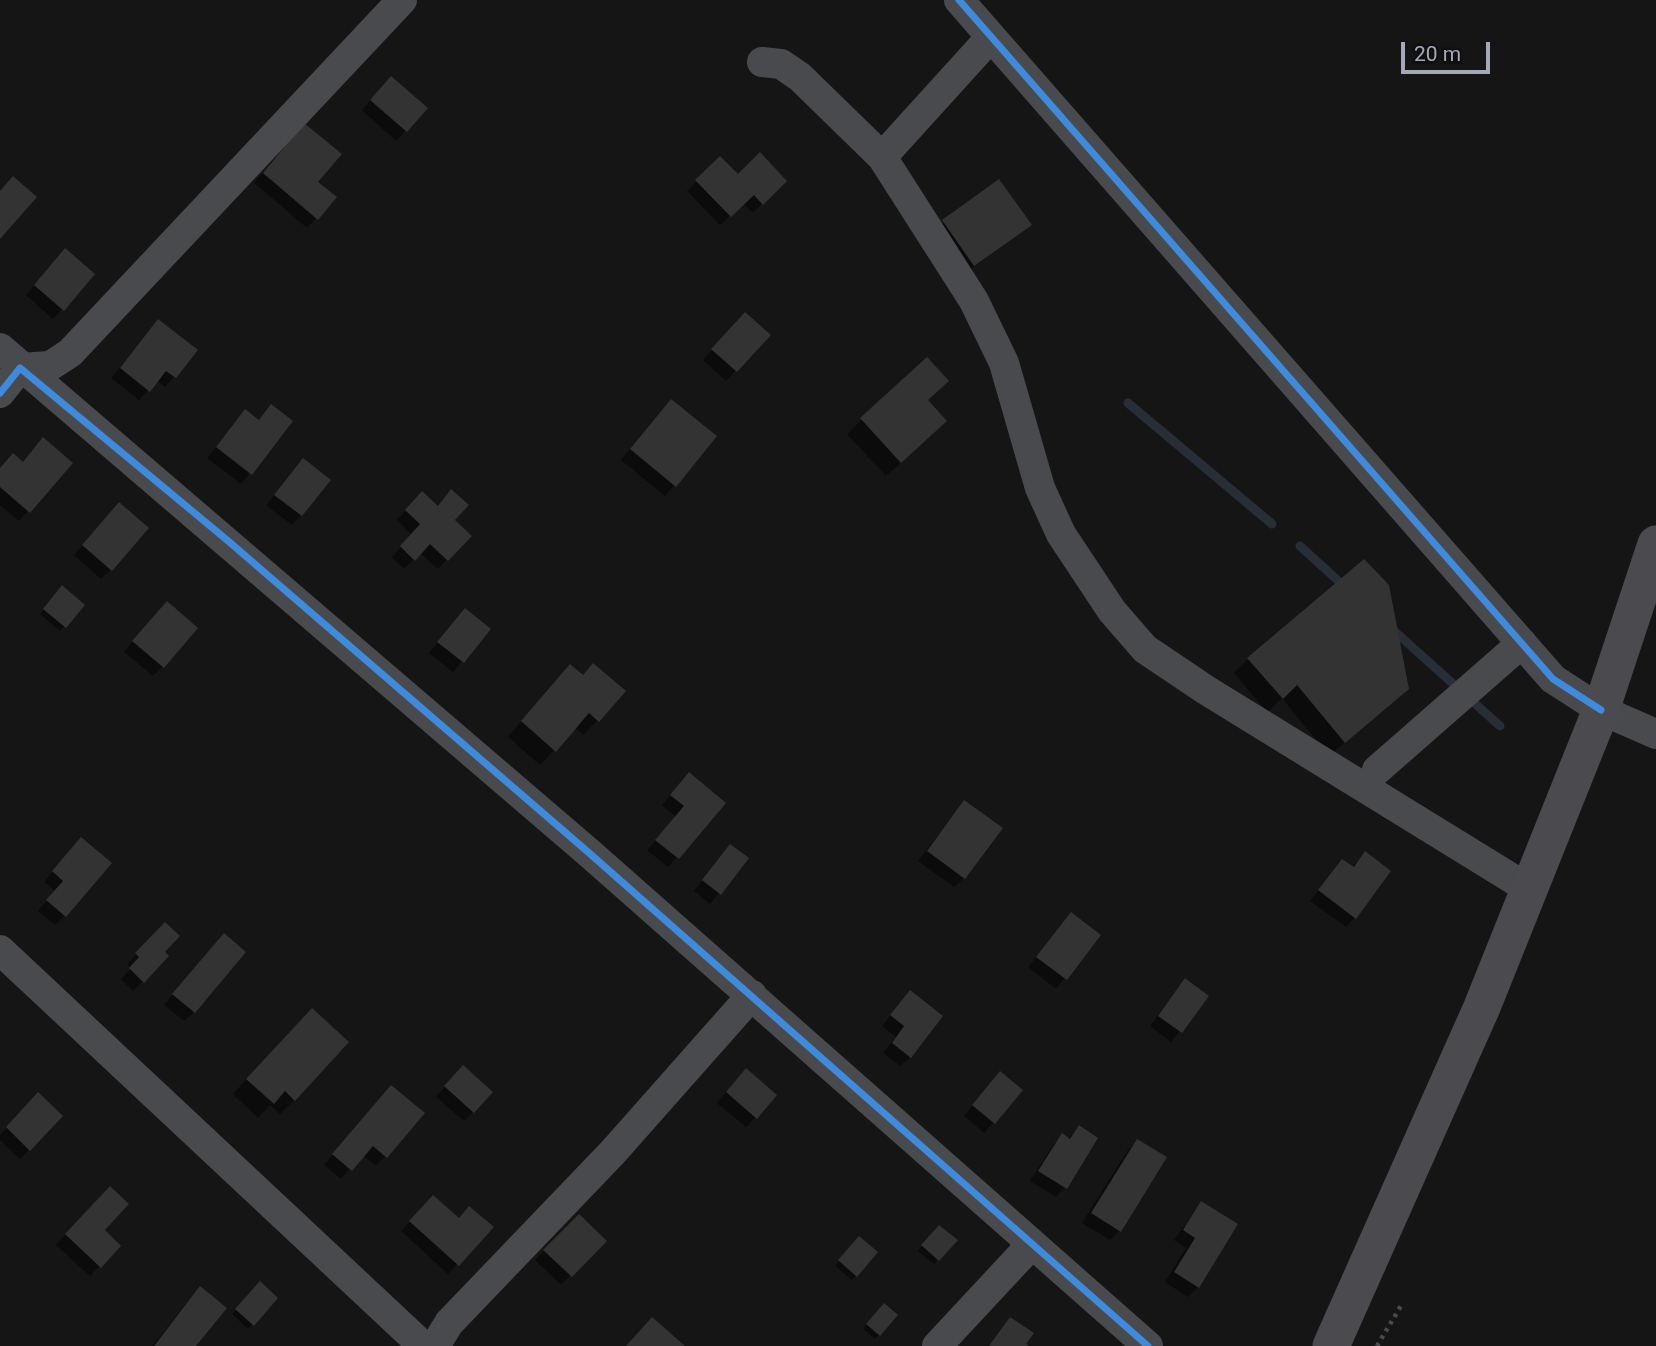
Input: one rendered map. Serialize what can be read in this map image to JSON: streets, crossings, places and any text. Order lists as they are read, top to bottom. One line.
{"scale_bar":"20 m"}
